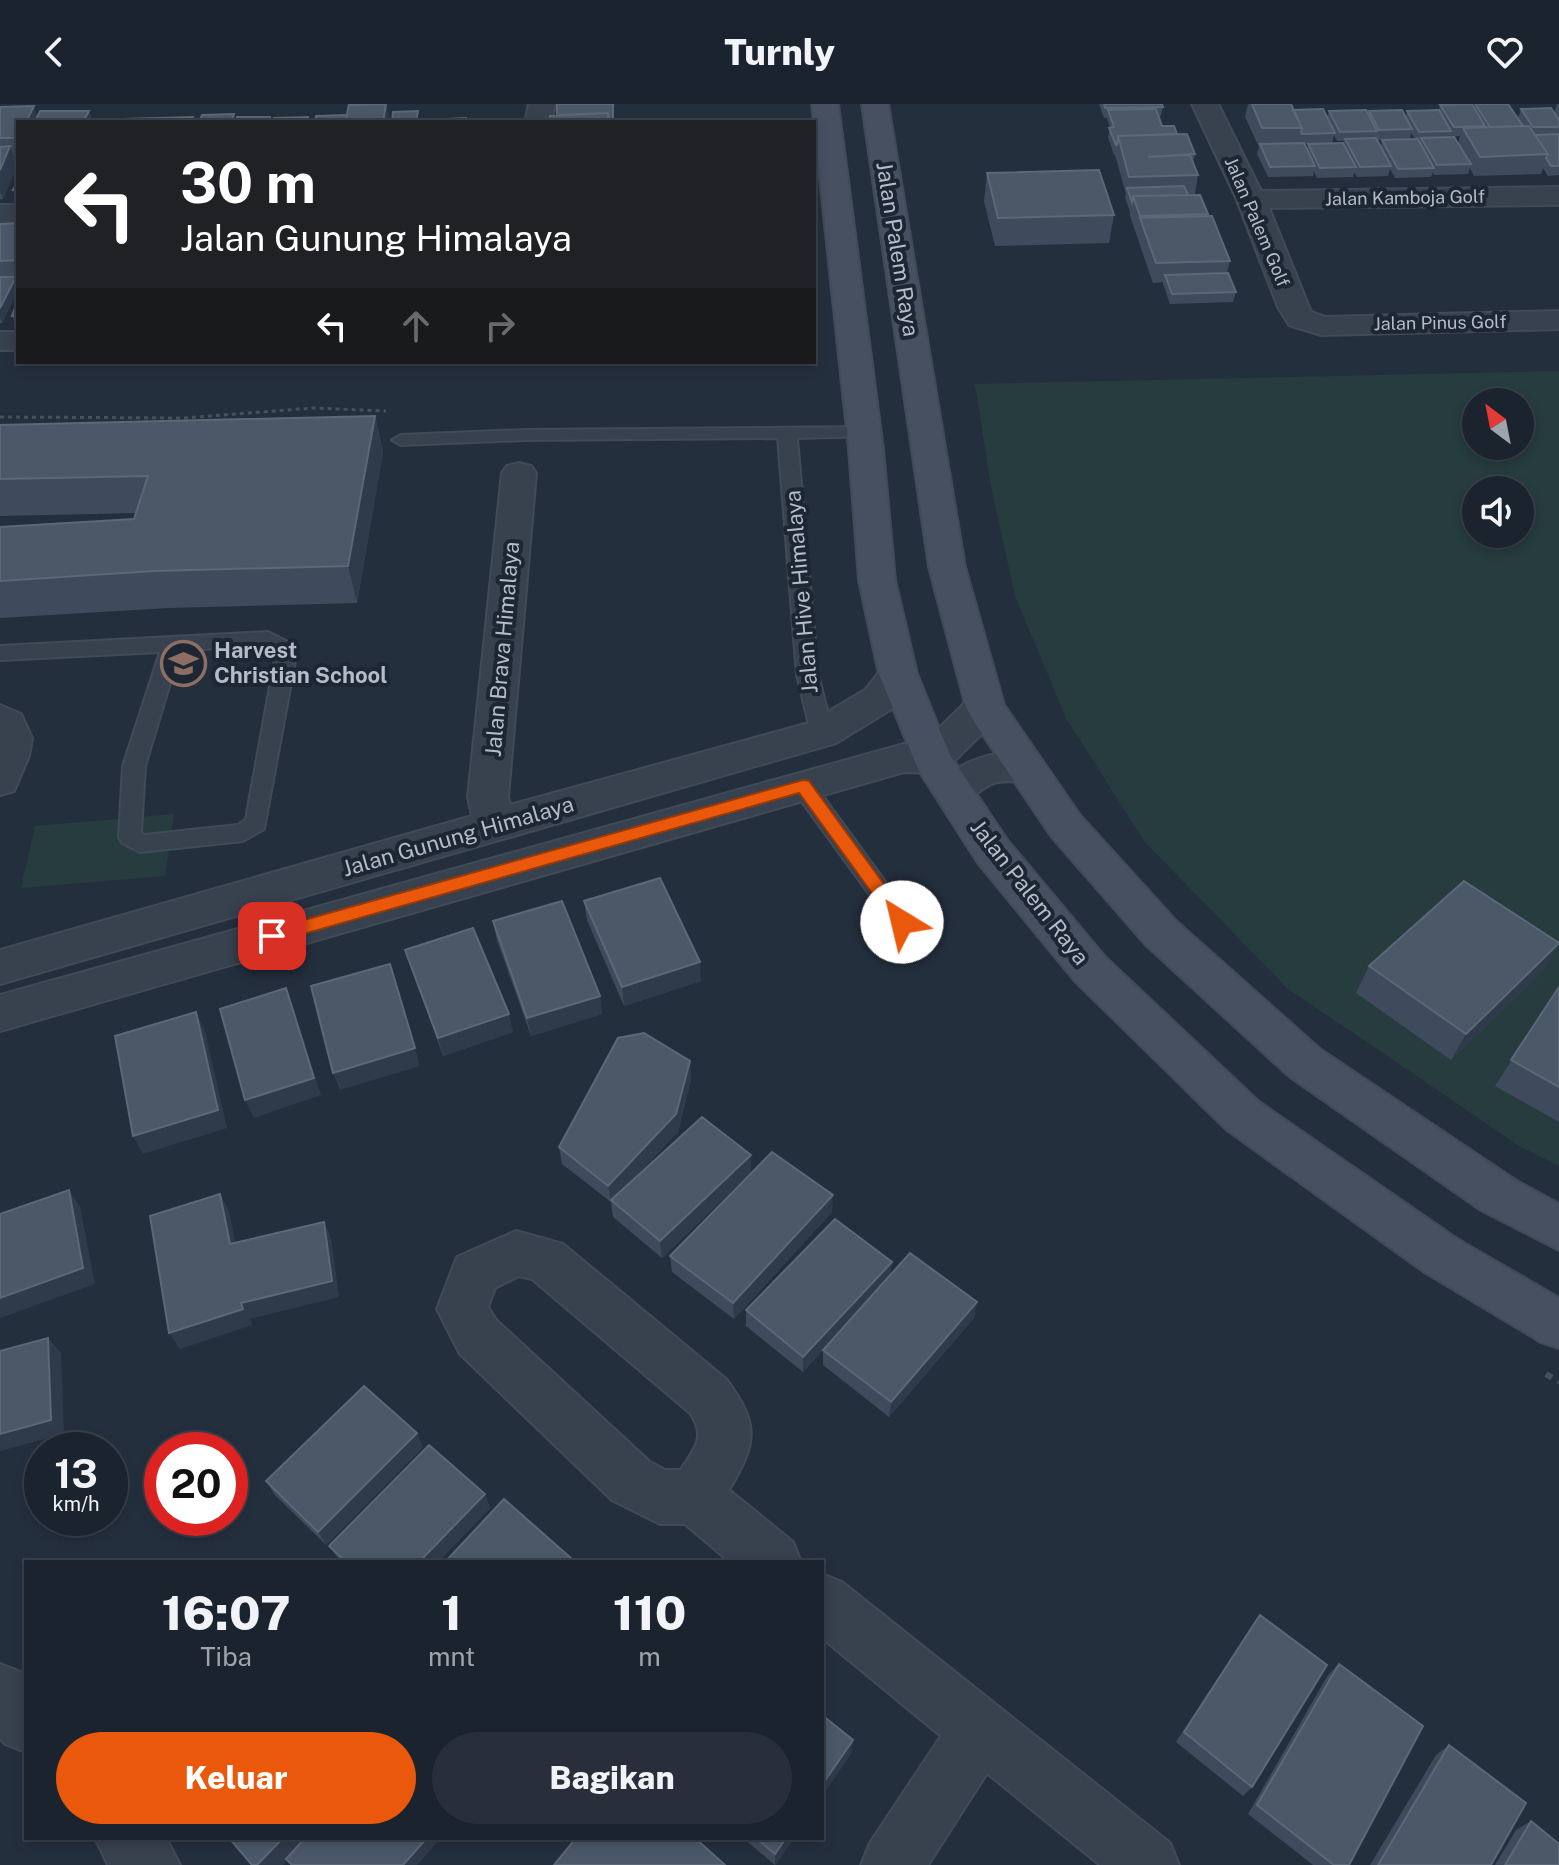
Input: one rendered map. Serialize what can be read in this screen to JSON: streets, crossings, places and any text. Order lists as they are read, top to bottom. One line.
{"streets":{"street":["Jalan Kamboja Golf","Jalan Palem Golf","Jalan Palem Raya","Jalan Pinus Golf","Jalan Brava Himalaya","Jalan Gunung Himalaya"],"lane":["Jalan Hive Himalaya"]},"crossings":[["Jalan Kamboja Golf","Jalan Palem Golf"],["Jalan Palem Golf","Jalan Pinus Golf"],["Jalan Palem Raya","Jalan Gunung Himalaya"],["Jalan Hive Himalaya","Jalan Gunung Himalaya"],["Jalan Brava Himalaya","Jalan Gunung Himalaya"]],"places":{"school or university":["Harvest Christian School"]},"north":"top left","page":{"header":"Turnly","turn":["30 m","Jalan Gunung Himalaya"],"speed":"13 km/h","limit":"20","eta":["16:07","Tiba","1","mnt","110","m"],"buttons":["Keluar","Bagikan"]}}
